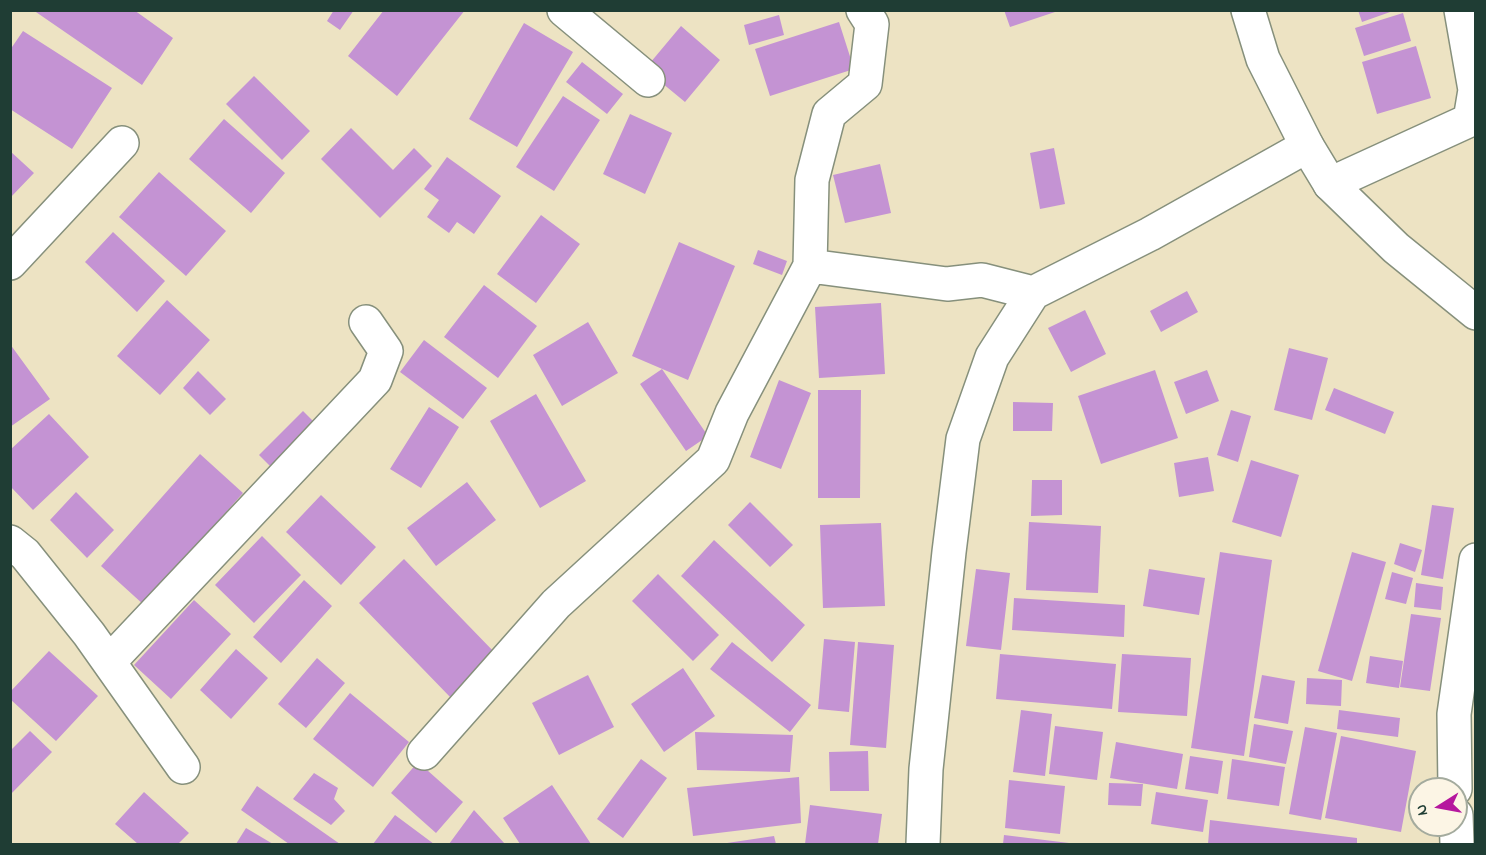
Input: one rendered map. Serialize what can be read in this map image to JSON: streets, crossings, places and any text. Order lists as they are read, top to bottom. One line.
{"north":"left"}
